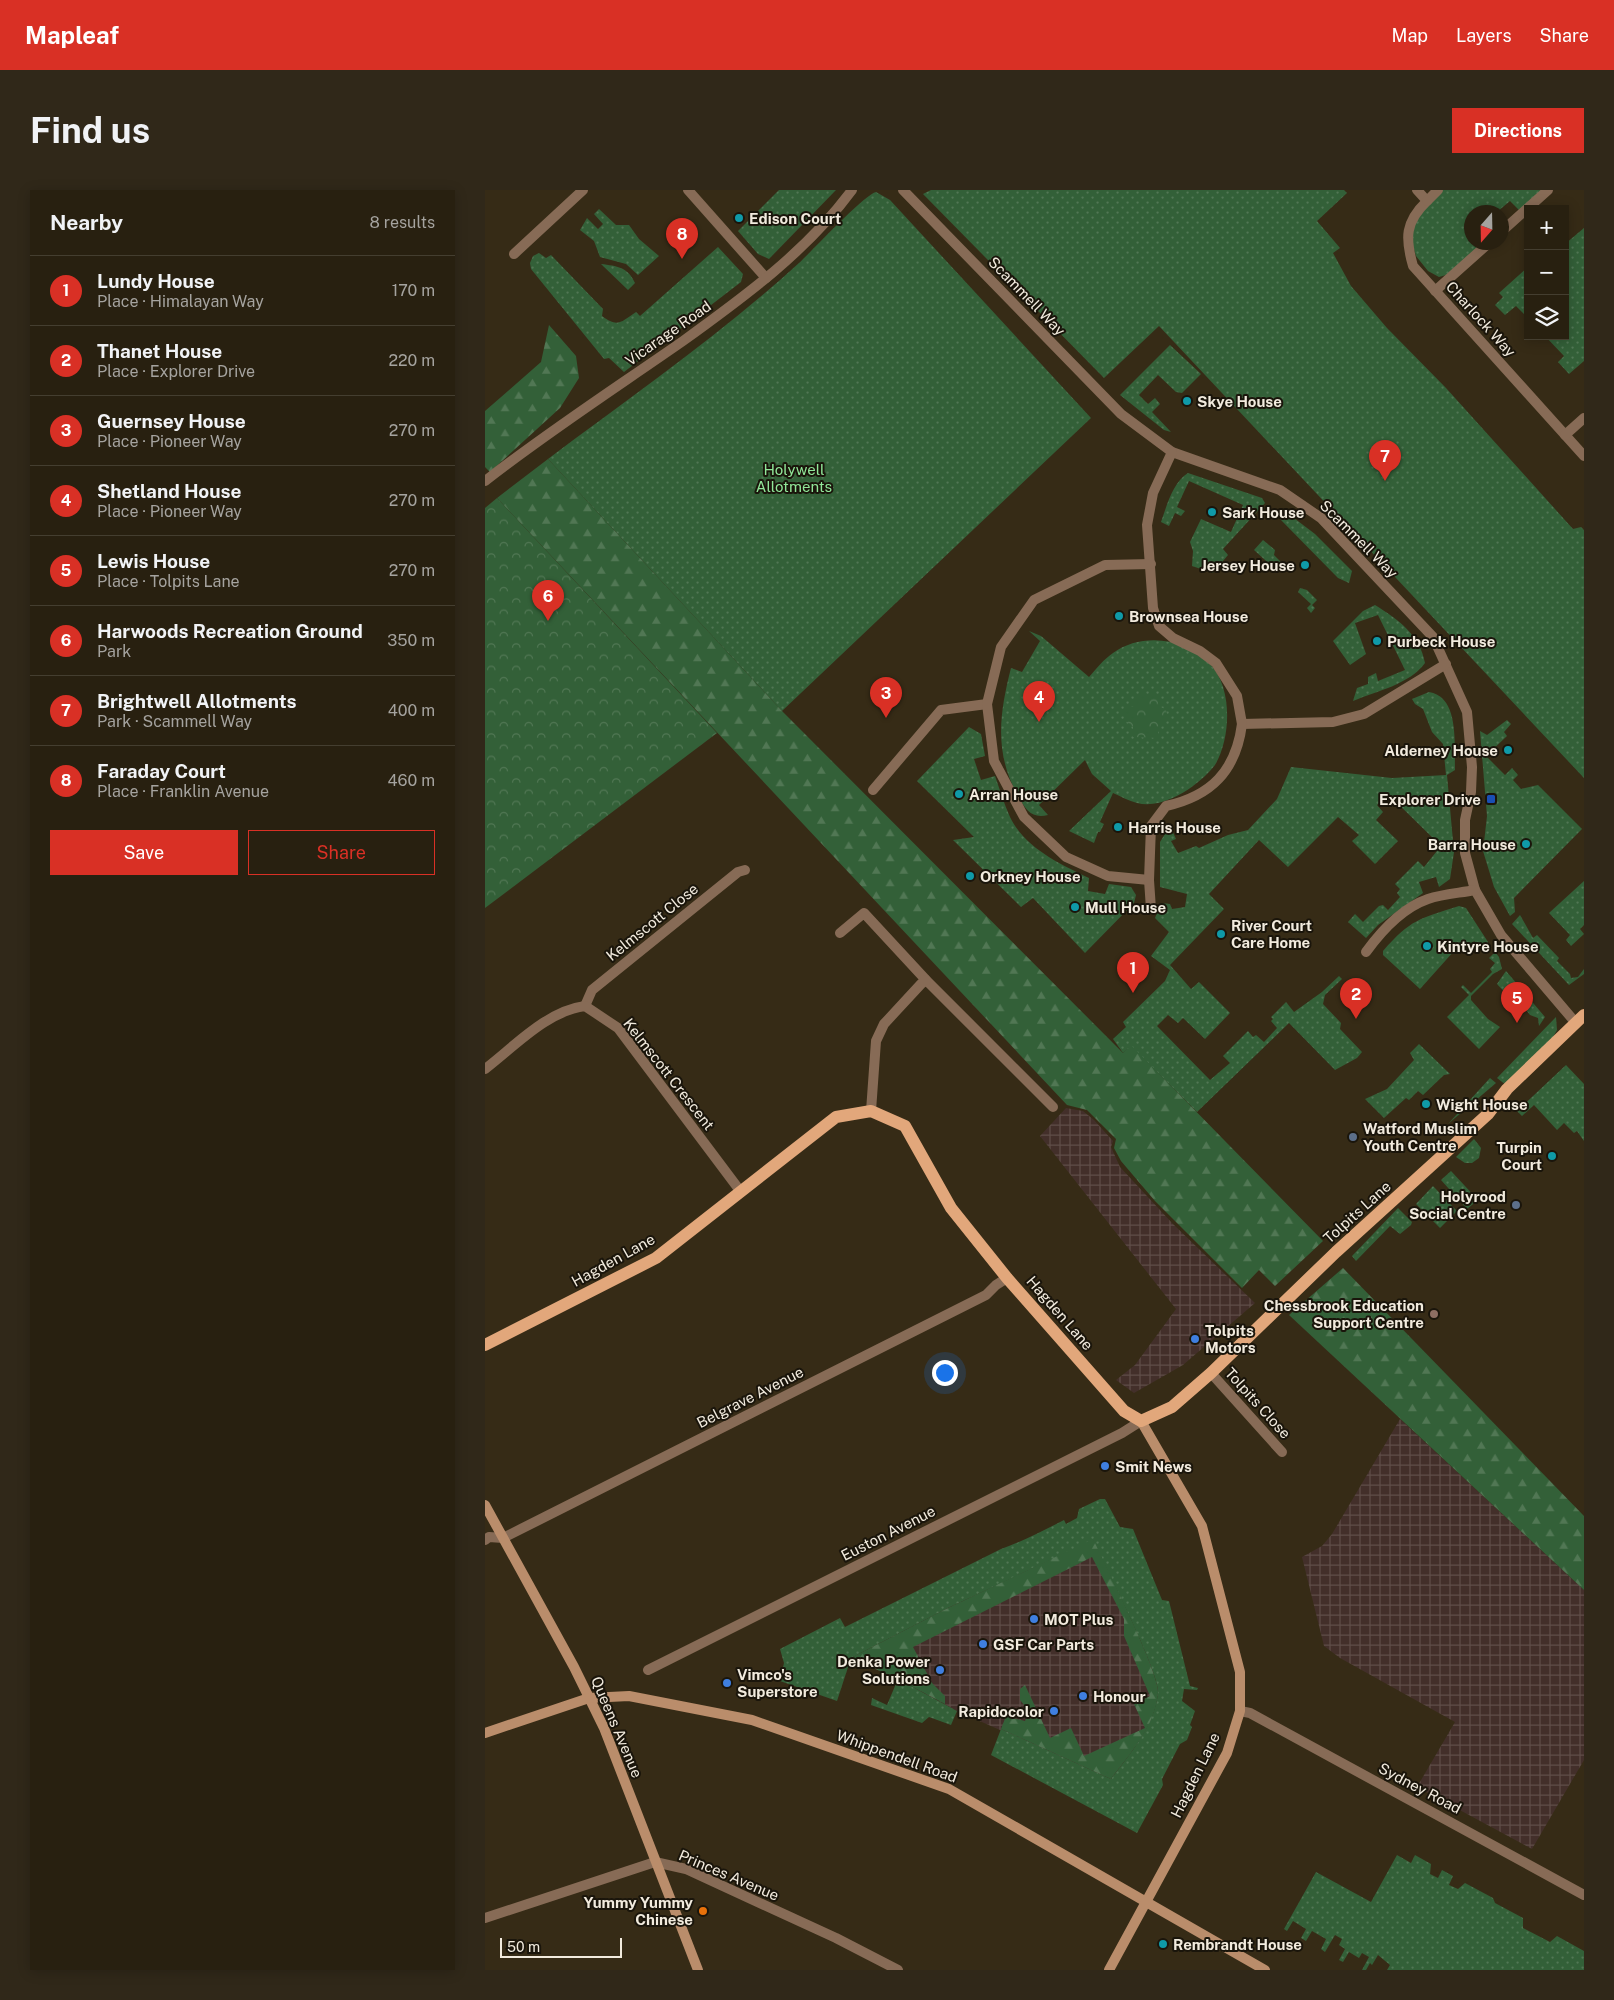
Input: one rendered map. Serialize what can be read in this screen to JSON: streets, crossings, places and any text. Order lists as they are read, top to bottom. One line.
{"streets":{"main road":["Tolpits Lane","Hagden Lane"],"street":["Scammell Way","Charlock Way","Vicarage Road","Kelmscott Close","Kelmscott Crescent","Belgrave Avenue","Tolpits Close","Euston Avenue","Queens Avenue","Whippendell Road","Sydney Road","Princes Avenue"]},"crossings":[["Scammell Way","Tolpits Lane"],["Kelmscott Close","Kelmscott Crescent"],["Kelmscott Crescent","Hagden Lane"],["Tolpits Lane","Hagden Lane"],["Tolpits Lane","Tolpits Close"],["Tolpits Lane","Euston Avenue"],["Hagden Lane","Belgrave Avenue"],["Hagden Lane","Euston Avenue"],["Hagden Lane","Whippendell Road"],["Hagden Lane","Sydney Road"],["Belgrave Avenue","Queens Avenue"],["Queens Avenue","Whippendell Road"],["Queens Avenue","Princes Avenue"]],"parks":["Holywell Allotments"],"places":{"other":["Edison Court","Skye House","Sark House","Jersey House","Brownsea House","Purbeck House","Alderney House","Arran House","Harris House","Barra House","Orkney House","Mull House","River Court Care Home","Kintyre House","Wight House","Watford Muslim Youth Centre","Turpin Court","Holyrood Social Centre","Chessbrook Education Support Centre","Tolpits Motors","Smit News","MOT Plus","GSF Car Parts","Denka Power Solutions","Vimco's Superstore","Honour","Rapidocolor","Yummy Yummy Chinese","Rembrandt House"],"transit":["Explorer Drive"]},"scale_bar":"50 m","north":"bottom","page":{"header":"Mapleaf","nav":["Map","Layers","Share"],"buttons":["Directions",["Save","Share"]],"title":"Find us","heading":["Nearby","8 results"],"map_buttons":["+","−"],"pins":["8","7","6","3","4","1","2","5"],"list":[{"mark":"1","name":"Lundy House","note":"Place · Himalayan Way","value":"170 m"},{"mark":"2","name":"Thanet House","note":"Place · Explorer Drive","value":"220 m"},{"mark":"3","name":"Guernsey House","note":"Place · Pioneer Way","value":"270 m"},{"mark":"4","name":"Shetland House","note":"Place · Pioneer Way","value":"270 m"},{"mark":"5","name":"Lewis House","note":"Place · Tolpits Lane","value":"270 m"},{"mark":"6","name":"Harwoods Recreation Ground","note":"Park","value":"350 m"},{"mark":"7","name":"Brightwell Allotments","note":"Park · Scammell Way","value":"400 m"},{"mark":"8","name":"Faraday Court","note":"Place · Franklin Avenue","value":"460 m"}],"scale":"50 m"}}
